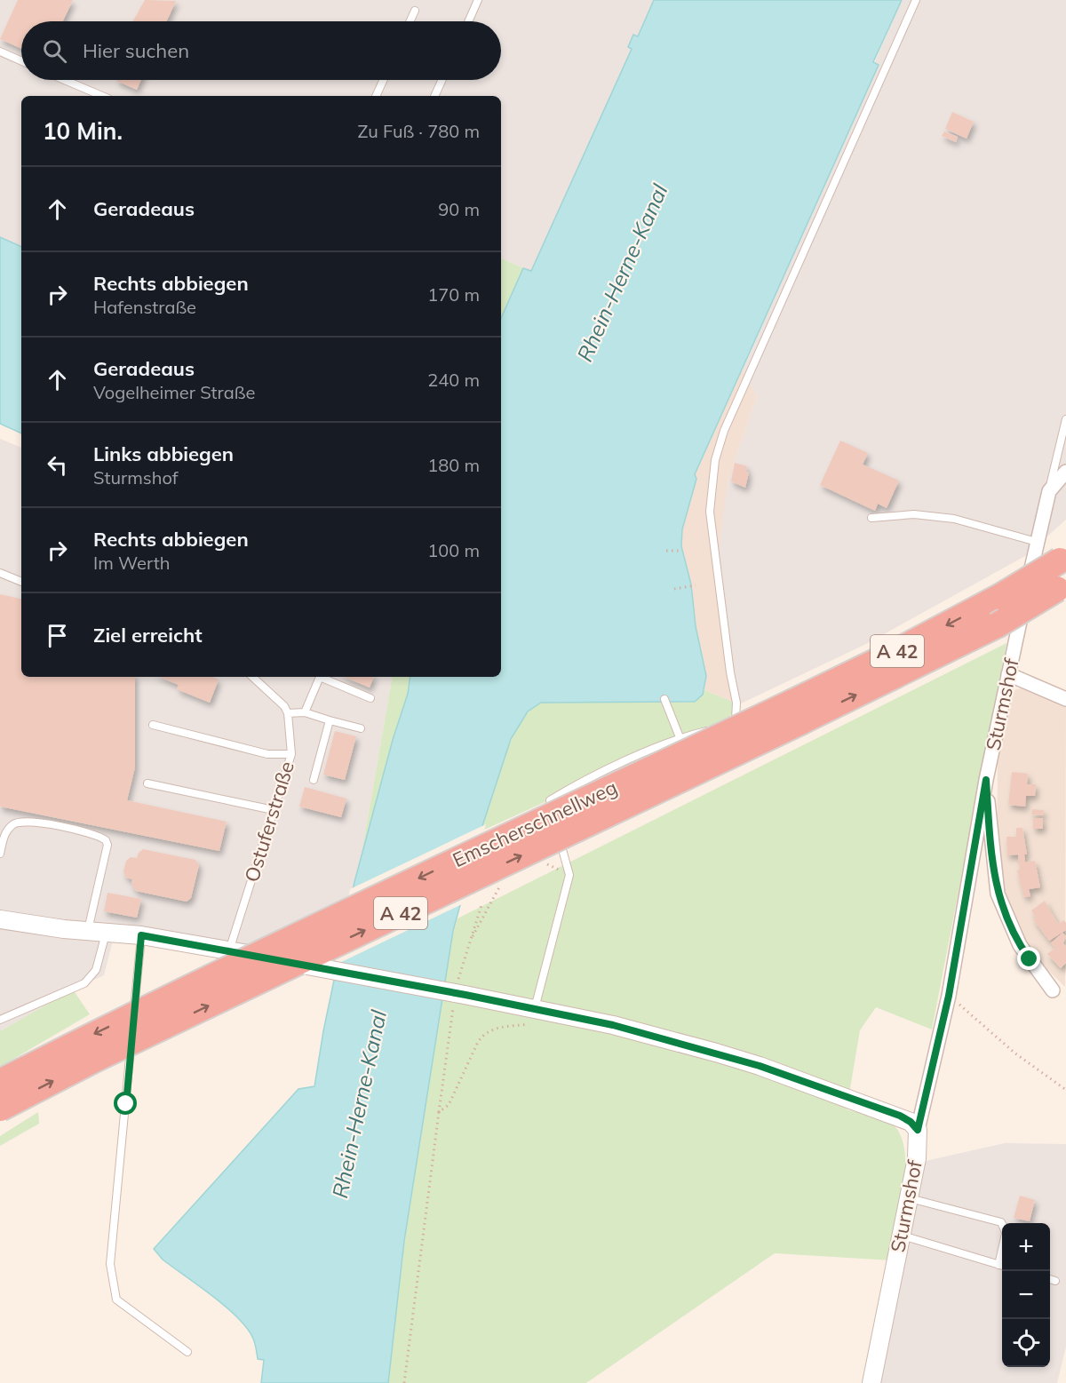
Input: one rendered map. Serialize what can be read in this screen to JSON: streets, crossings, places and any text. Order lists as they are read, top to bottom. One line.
{"streets":{"highway":["A 42","Emscherschnellweg"],"street":["Sturmshof"],"lane":["Ostuferstraße"]},"water":["Rhein-Herne-Kanal"],"page":{"search":"Hier suchen","heading":["10 Min.","Zu Fuß · 780 m"],"list":[["Geradeaus","90 m"],["Rechts abbiegen","Hafenstraße","170 m"],["Geradeaus","Vogelheimer Straße","240 m"],["Links abbiegen","Sturmshof","180 m"],["Rechts abbiegen","Im Werth","100 m"],"Ziel erreicht"],"map_buttons":["+","−"]}}
